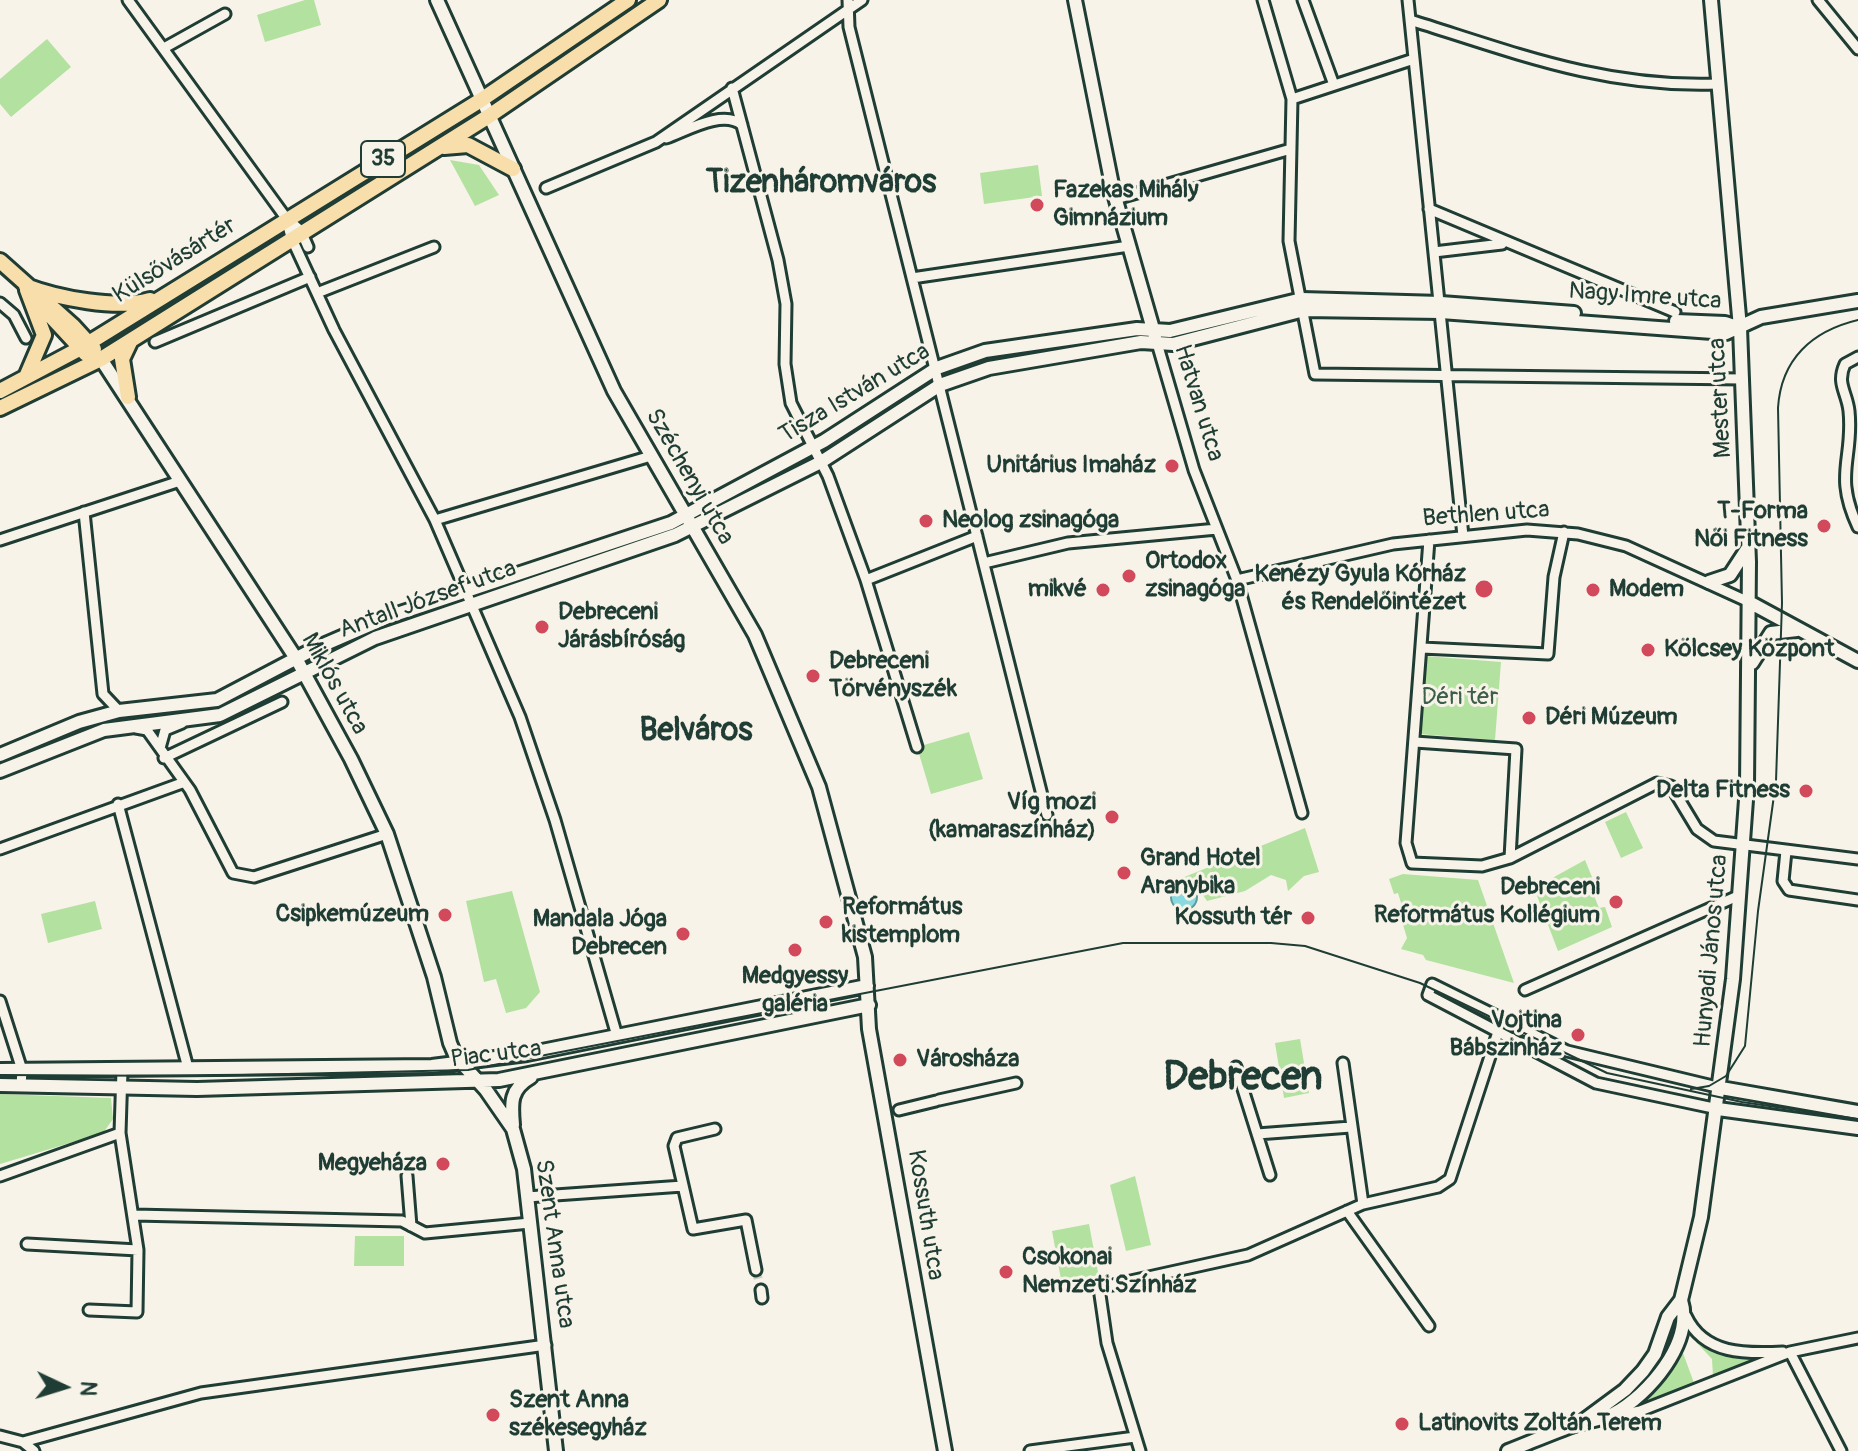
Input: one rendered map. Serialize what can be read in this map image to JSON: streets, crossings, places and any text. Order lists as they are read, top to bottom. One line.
{"streets":{"main road":["35","Külsővásártér"],"street":["Nagy Imre utca","Tisza István utca","Mester utca","Hatvan utca","Széchenyi utca","Bethlen utca","Antall József utca","Miklós utca","Hunyadi János utca","Piac utca","Kossuth utca","Szent Anna utca"]},"crossings":[["35","Külsővásártér"],["35","Széchenyi utca"],["Külsővásártér","Széchenyi utca"],["Külsővásártér","Miklós utca"],["Nagy Imre utca","Tisza István utca"],["Nagy Imre utca","Mester utca"],["Nagy Imre utca","Hatvan utca"],["Tisza István utca","Hatvan utca"],["Tisza István utca","Széchenyi utca"],["Tisza István utca","Antall József utca"],["Mester utca","Bethlen utca"],["Mester utca","Hunyadi János utca"],["Hatvan utca","Bethlen utca"],["Széchenyi utca","Antall József utca"],["Széchenyi utca","Piac utca"],["Széchenyi utca","Kossuth utca"],["Bethlen utca","Hunyadi János utca"],["Antall József utca","Miklós utca"],["Miklós utca","Piac utca"],["Miklós utca","Szent Anna utca"],["Piac utca","Kossuth utca"],["Piac utca","Szent Anna utca"]],"districts":["Tizenháromváros","Belváros","Debrecen"],"parks":["Déri tér"],"places":["Fazekas Mihály Gimnázium","Unitárius Imaház","Neolog zsinagóga","T-Forma Női Fitness","Ortodox zsinagóga","Kenézy Gyula Kórház és Rendelőintézet","mikvé","Modem","Debreceni Járásbíróság","Kölcsey Központ","Debreceni Törvényszék","Déri Múzeum","Delta Fitness","Víg mozi (kamaraszínház)","Grand Hotel Aranybika","Debreceni Református Kollégium","Csipkemúzeum","Kossuth tér","Református kistemplom","Mandala Jóga Debrecen","Medgyessy galéria","Vojtina Bábszinház","Városháza","Megyeháza","Csokonai Nemzeti Színház","Szent Anna székesegyház","Latinovits Zoltán Terem"],"north":"right"}
